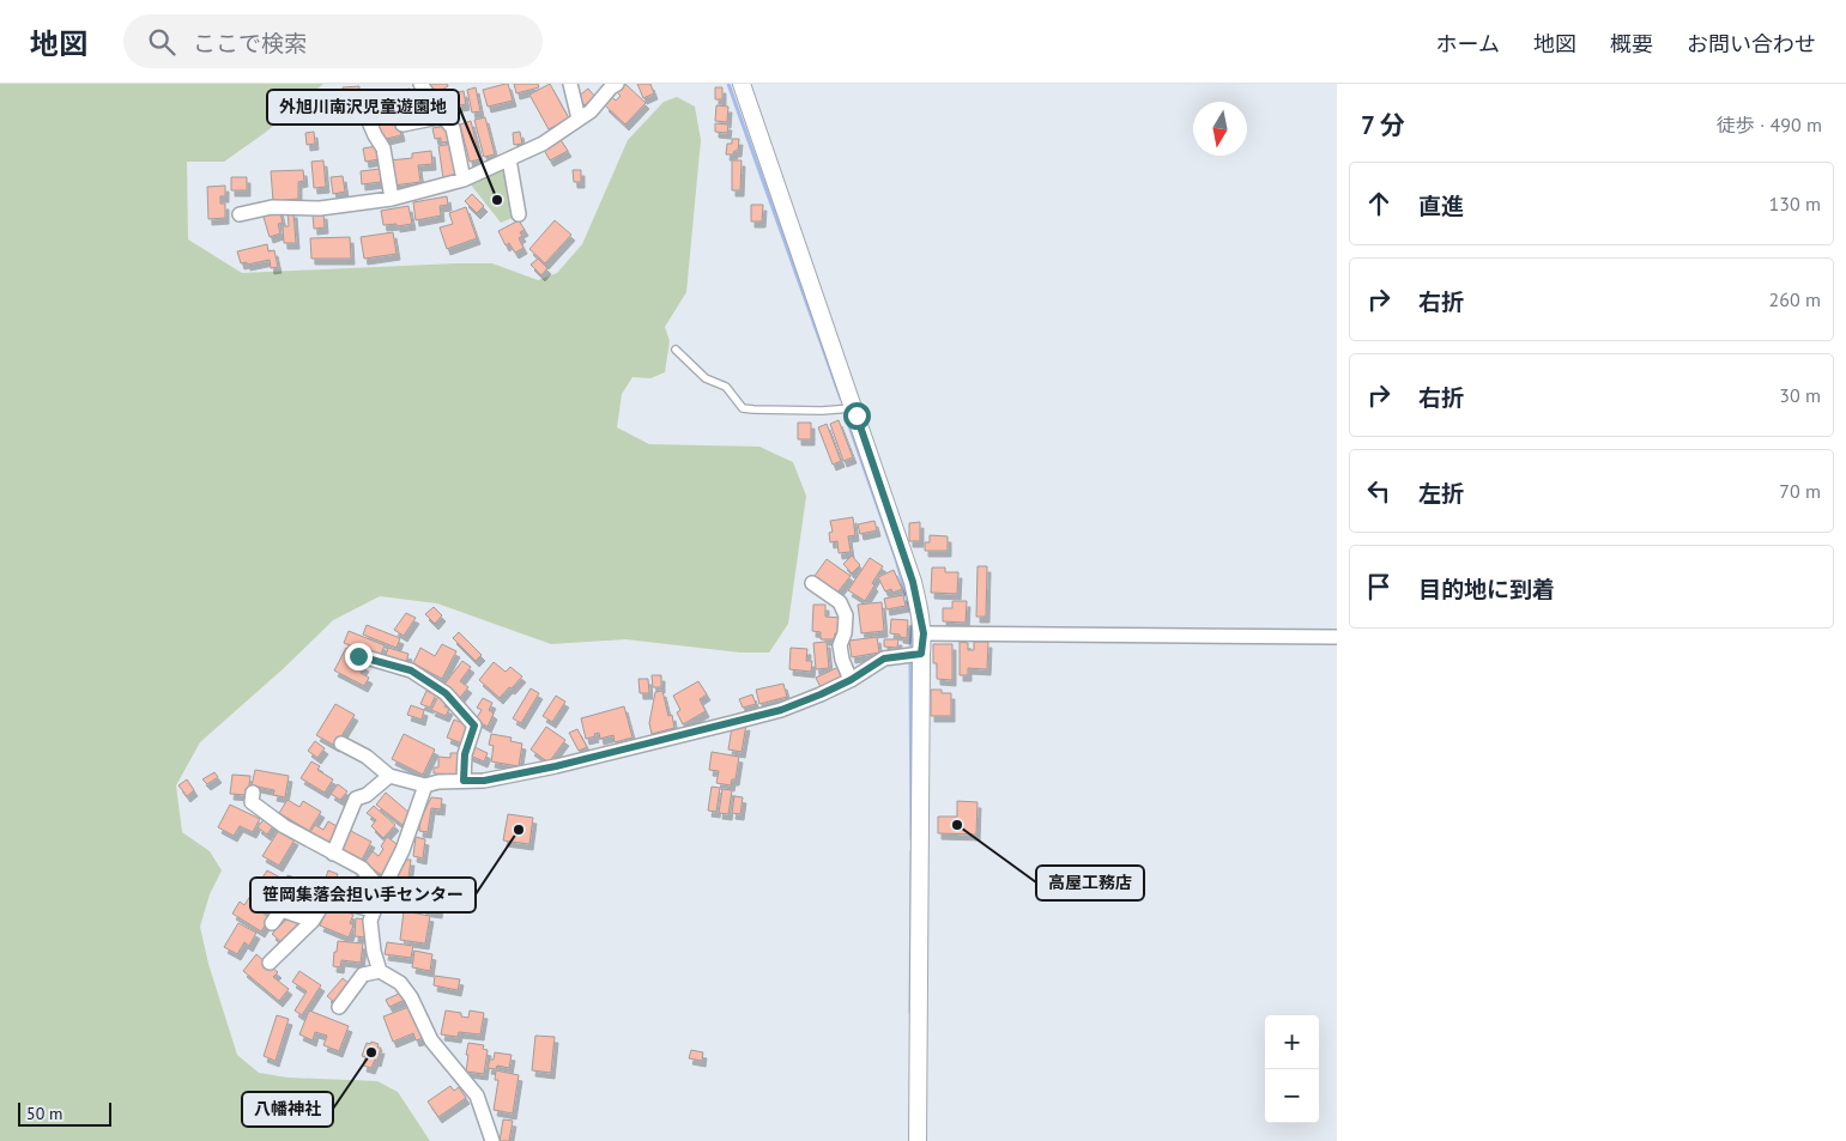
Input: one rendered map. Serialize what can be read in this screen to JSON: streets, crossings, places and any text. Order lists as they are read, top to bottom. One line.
{"places":["外旭川南沢児童遊園地","高屋工務店","笹岡集落会担い手センター","八幡神社"],"scale_bar":"50 m","north":"bottom","page":{"header":"地図","search":"ここで検索","nav":["ホーム","地図","概要","お問い合わせ"],"heading":["7 分","徒歩 · 490 m"],"list":[["直進","130 m"],["右折","260 m"],["右折","30 m"],["左折","70 m"],"目的地に到着"],"map_buttons":["+","−"],"scale":"50 m"}}
